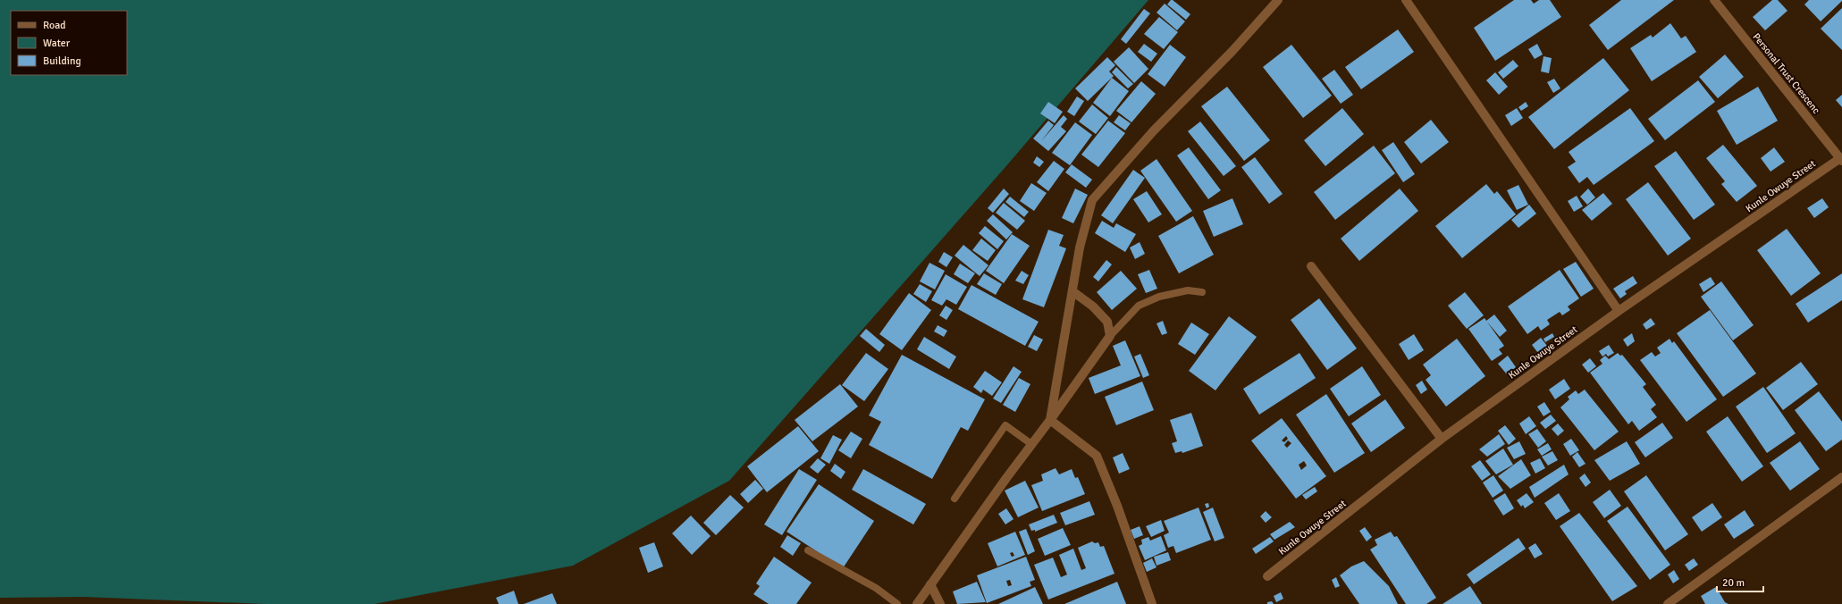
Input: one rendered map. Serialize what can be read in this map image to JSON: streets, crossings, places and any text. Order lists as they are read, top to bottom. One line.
{"streets":{"street":["Personal Trust Crescenc","Kunle Owuye Street"]},"crossings":[["Personal Trust Crescenc","Kunle Owuye Street"]],"legend":["Road","Water","Building"],"scale_bar":"20 m"}
